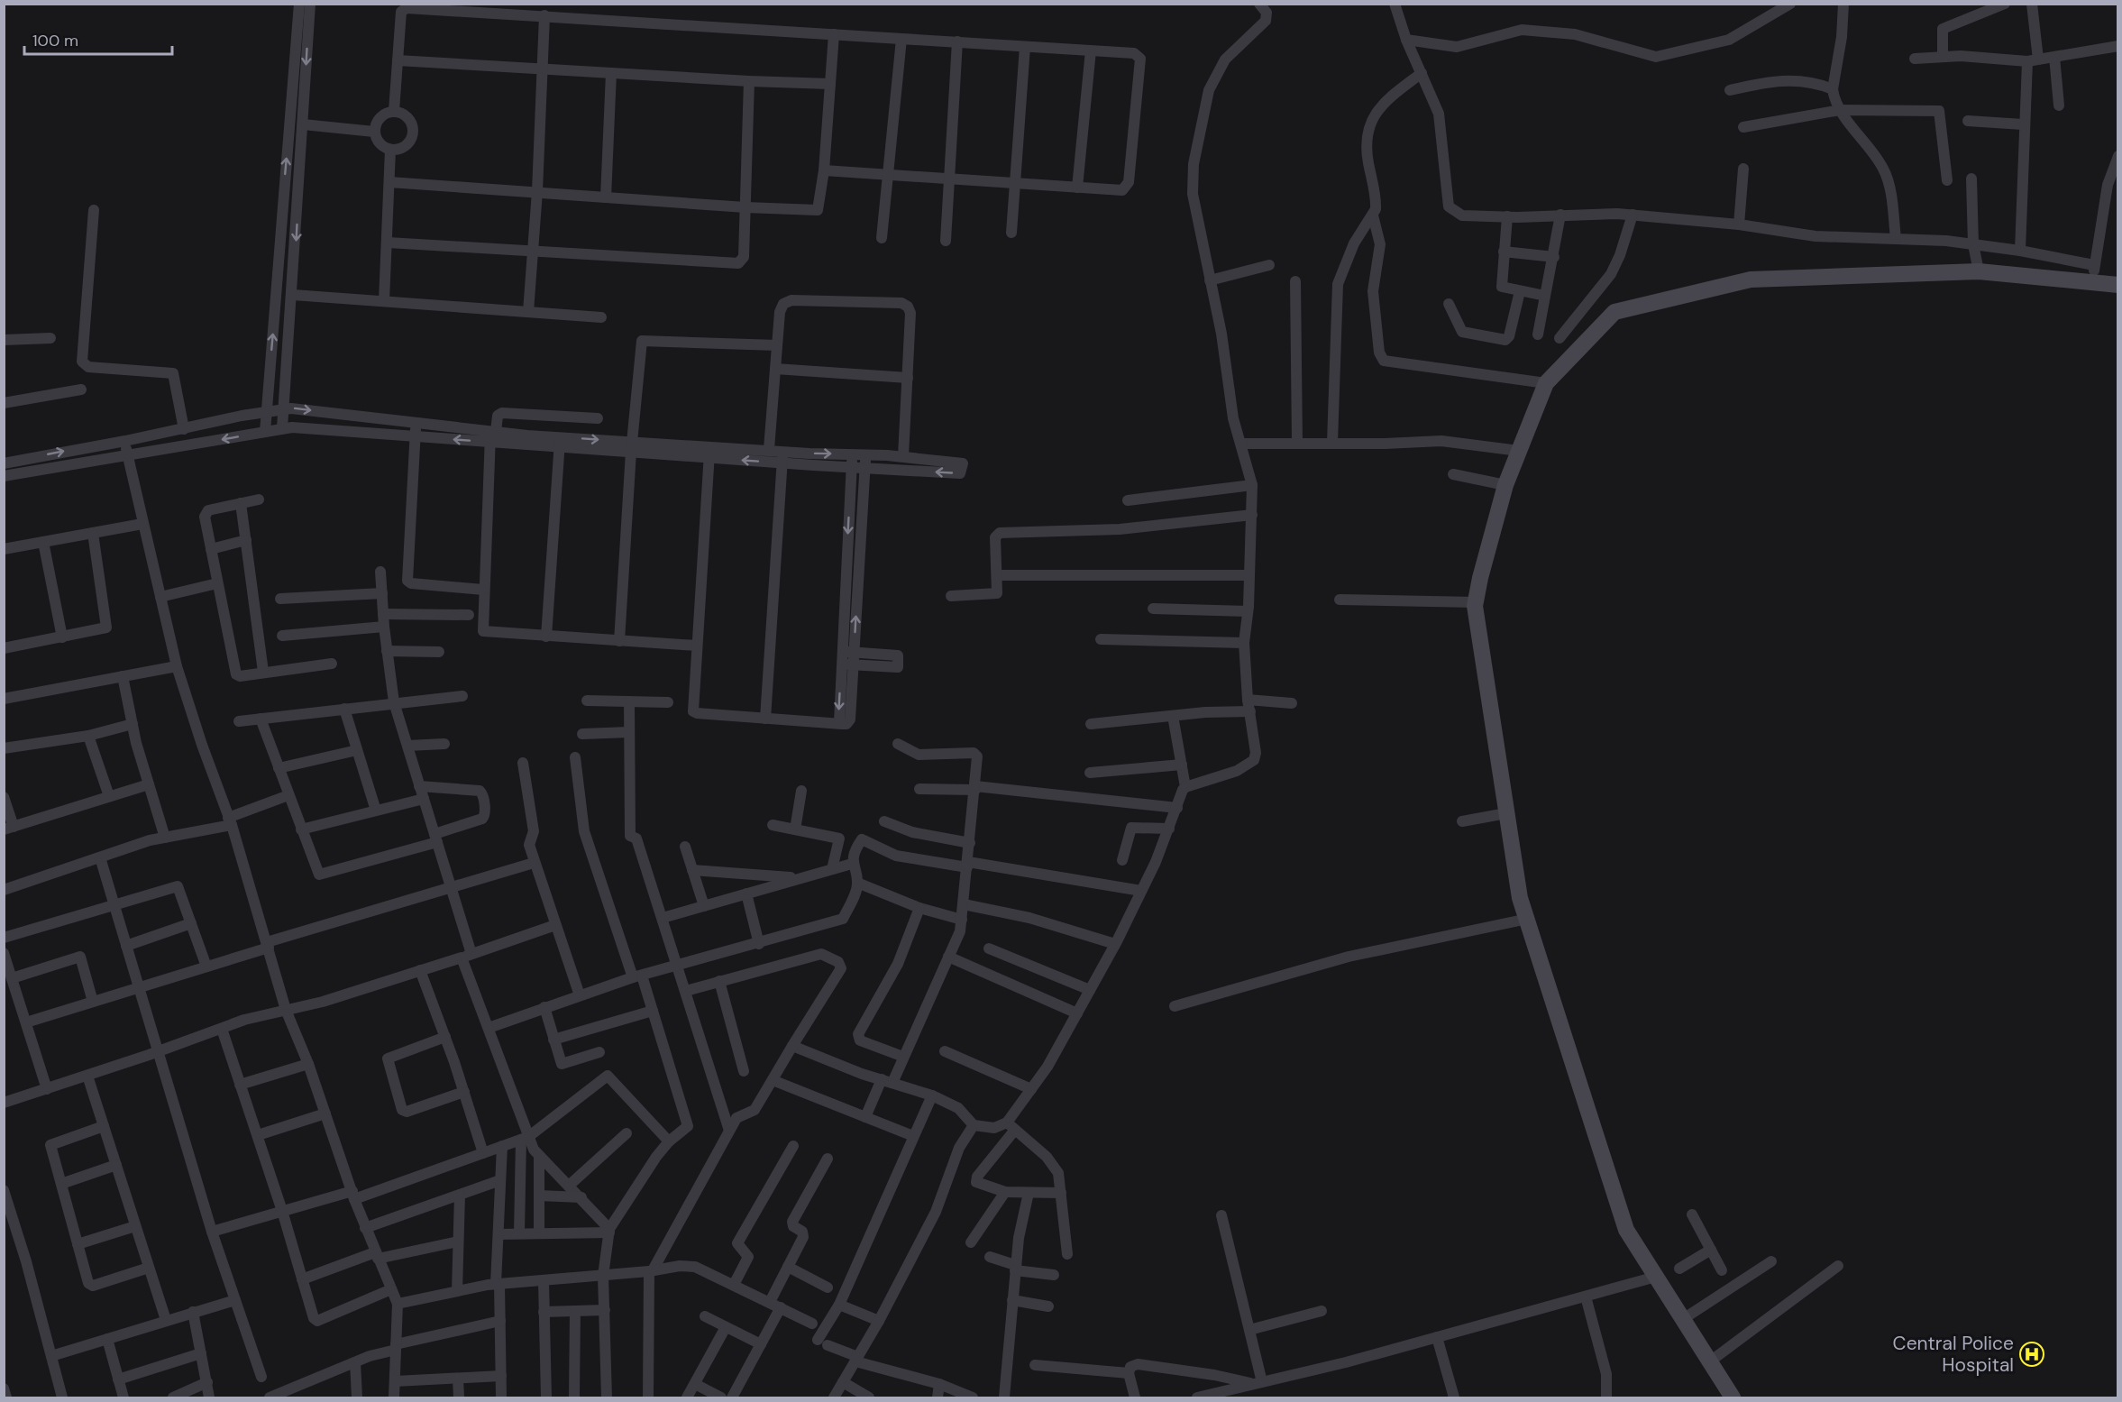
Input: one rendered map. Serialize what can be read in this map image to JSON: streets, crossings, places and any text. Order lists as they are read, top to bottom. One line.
{"places":{"hospital":["Central Police Hospital"]},"scale_bar":"100 m"}
